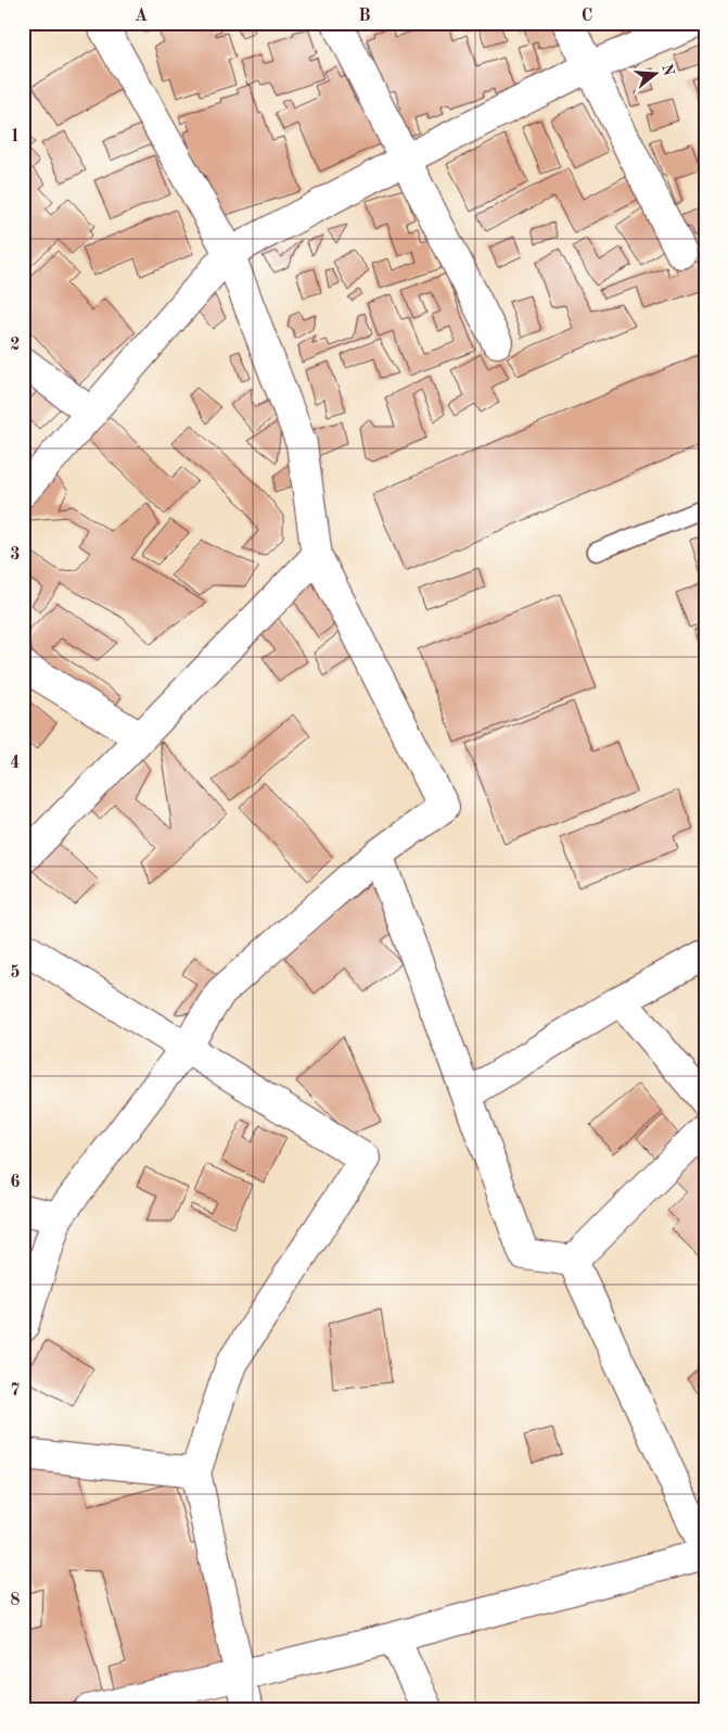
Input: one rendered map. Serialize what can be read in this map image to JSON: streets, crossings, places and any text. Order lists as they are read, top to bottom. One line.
{"north":"right","grid":{"columns":["A","B","C"],"rows":["1","2","3","4","5","6","7","8"]}}
